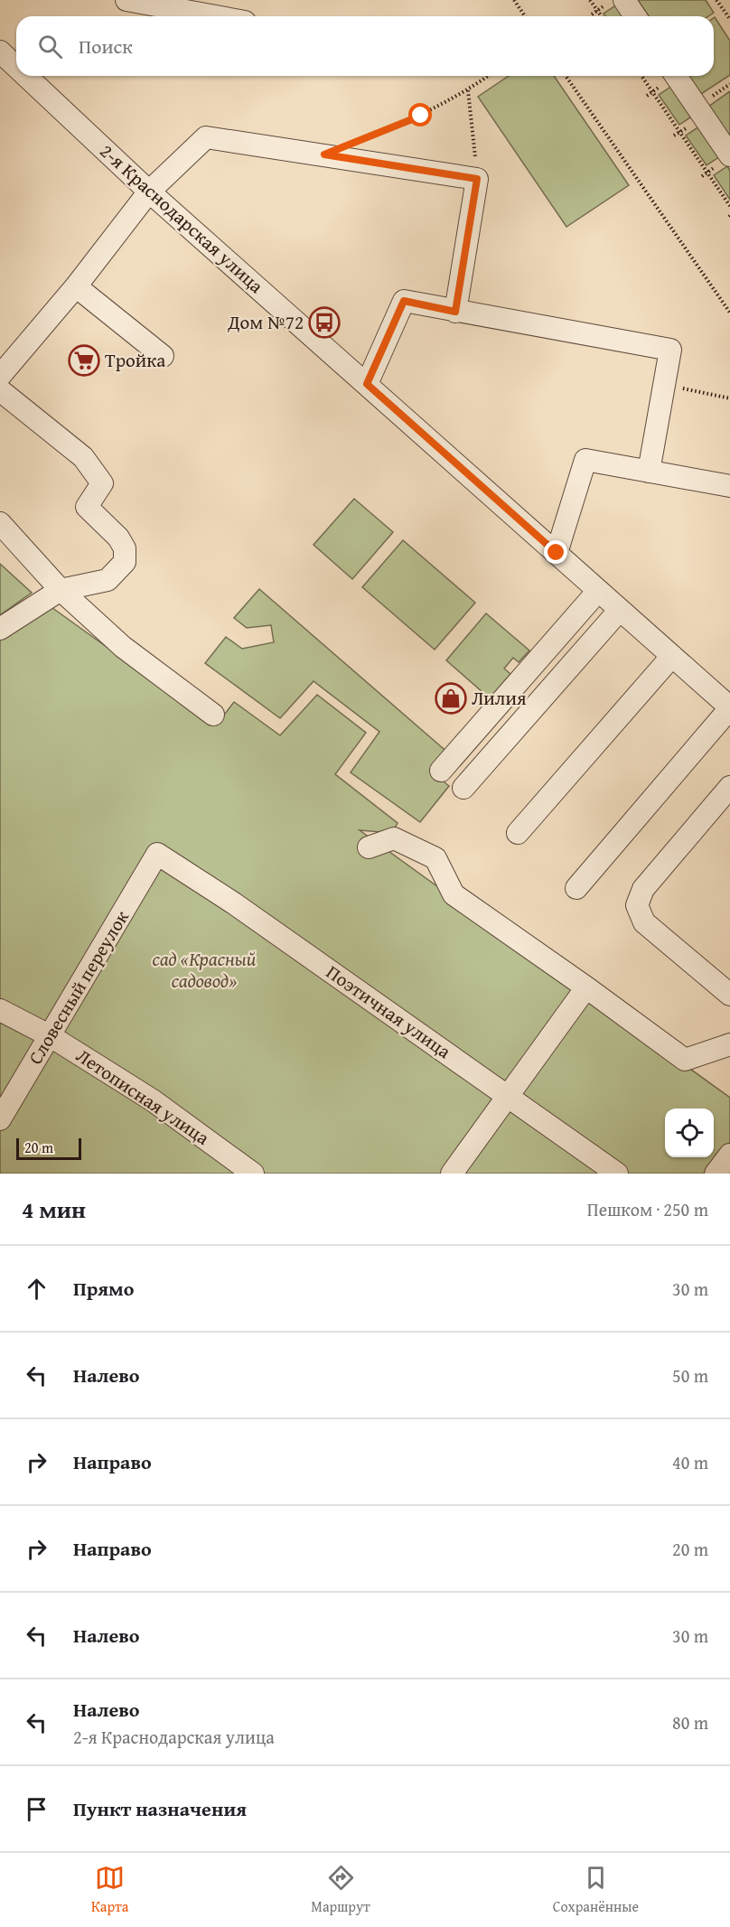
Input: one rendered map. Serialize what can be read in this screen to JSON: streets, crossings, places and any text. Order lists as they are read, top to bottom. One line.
{"streets":{"street":["2-я Краснодарская улица","Словесный переулок","Поэтичная улица","Летописная улица"]},"crossings":[["Словесный переулок","Поэтичная улица"],["Словесный переулок","Летописная улица"]],"parks":["сад «Красный садовод»"],"places":{"bus stop":["Дом №72"],"supermarket":["Тройка"],"shop":["Лилия"]},"scale_bar":"20 m","page":{"search":"Поиск","scale":"20 m","heading":["4 мин","Пешком · 250 m"],"list":[["Прямо","30 m"],["Налево","50 m"],["Направо","40 m"],["Направо","20 m"],["Налево","30 m"],["Налево","2-я Краснодарская улица","80 m"],"Пункт назначения"],"nav":["Карта","Маршрут","Сохранённые"]}}
